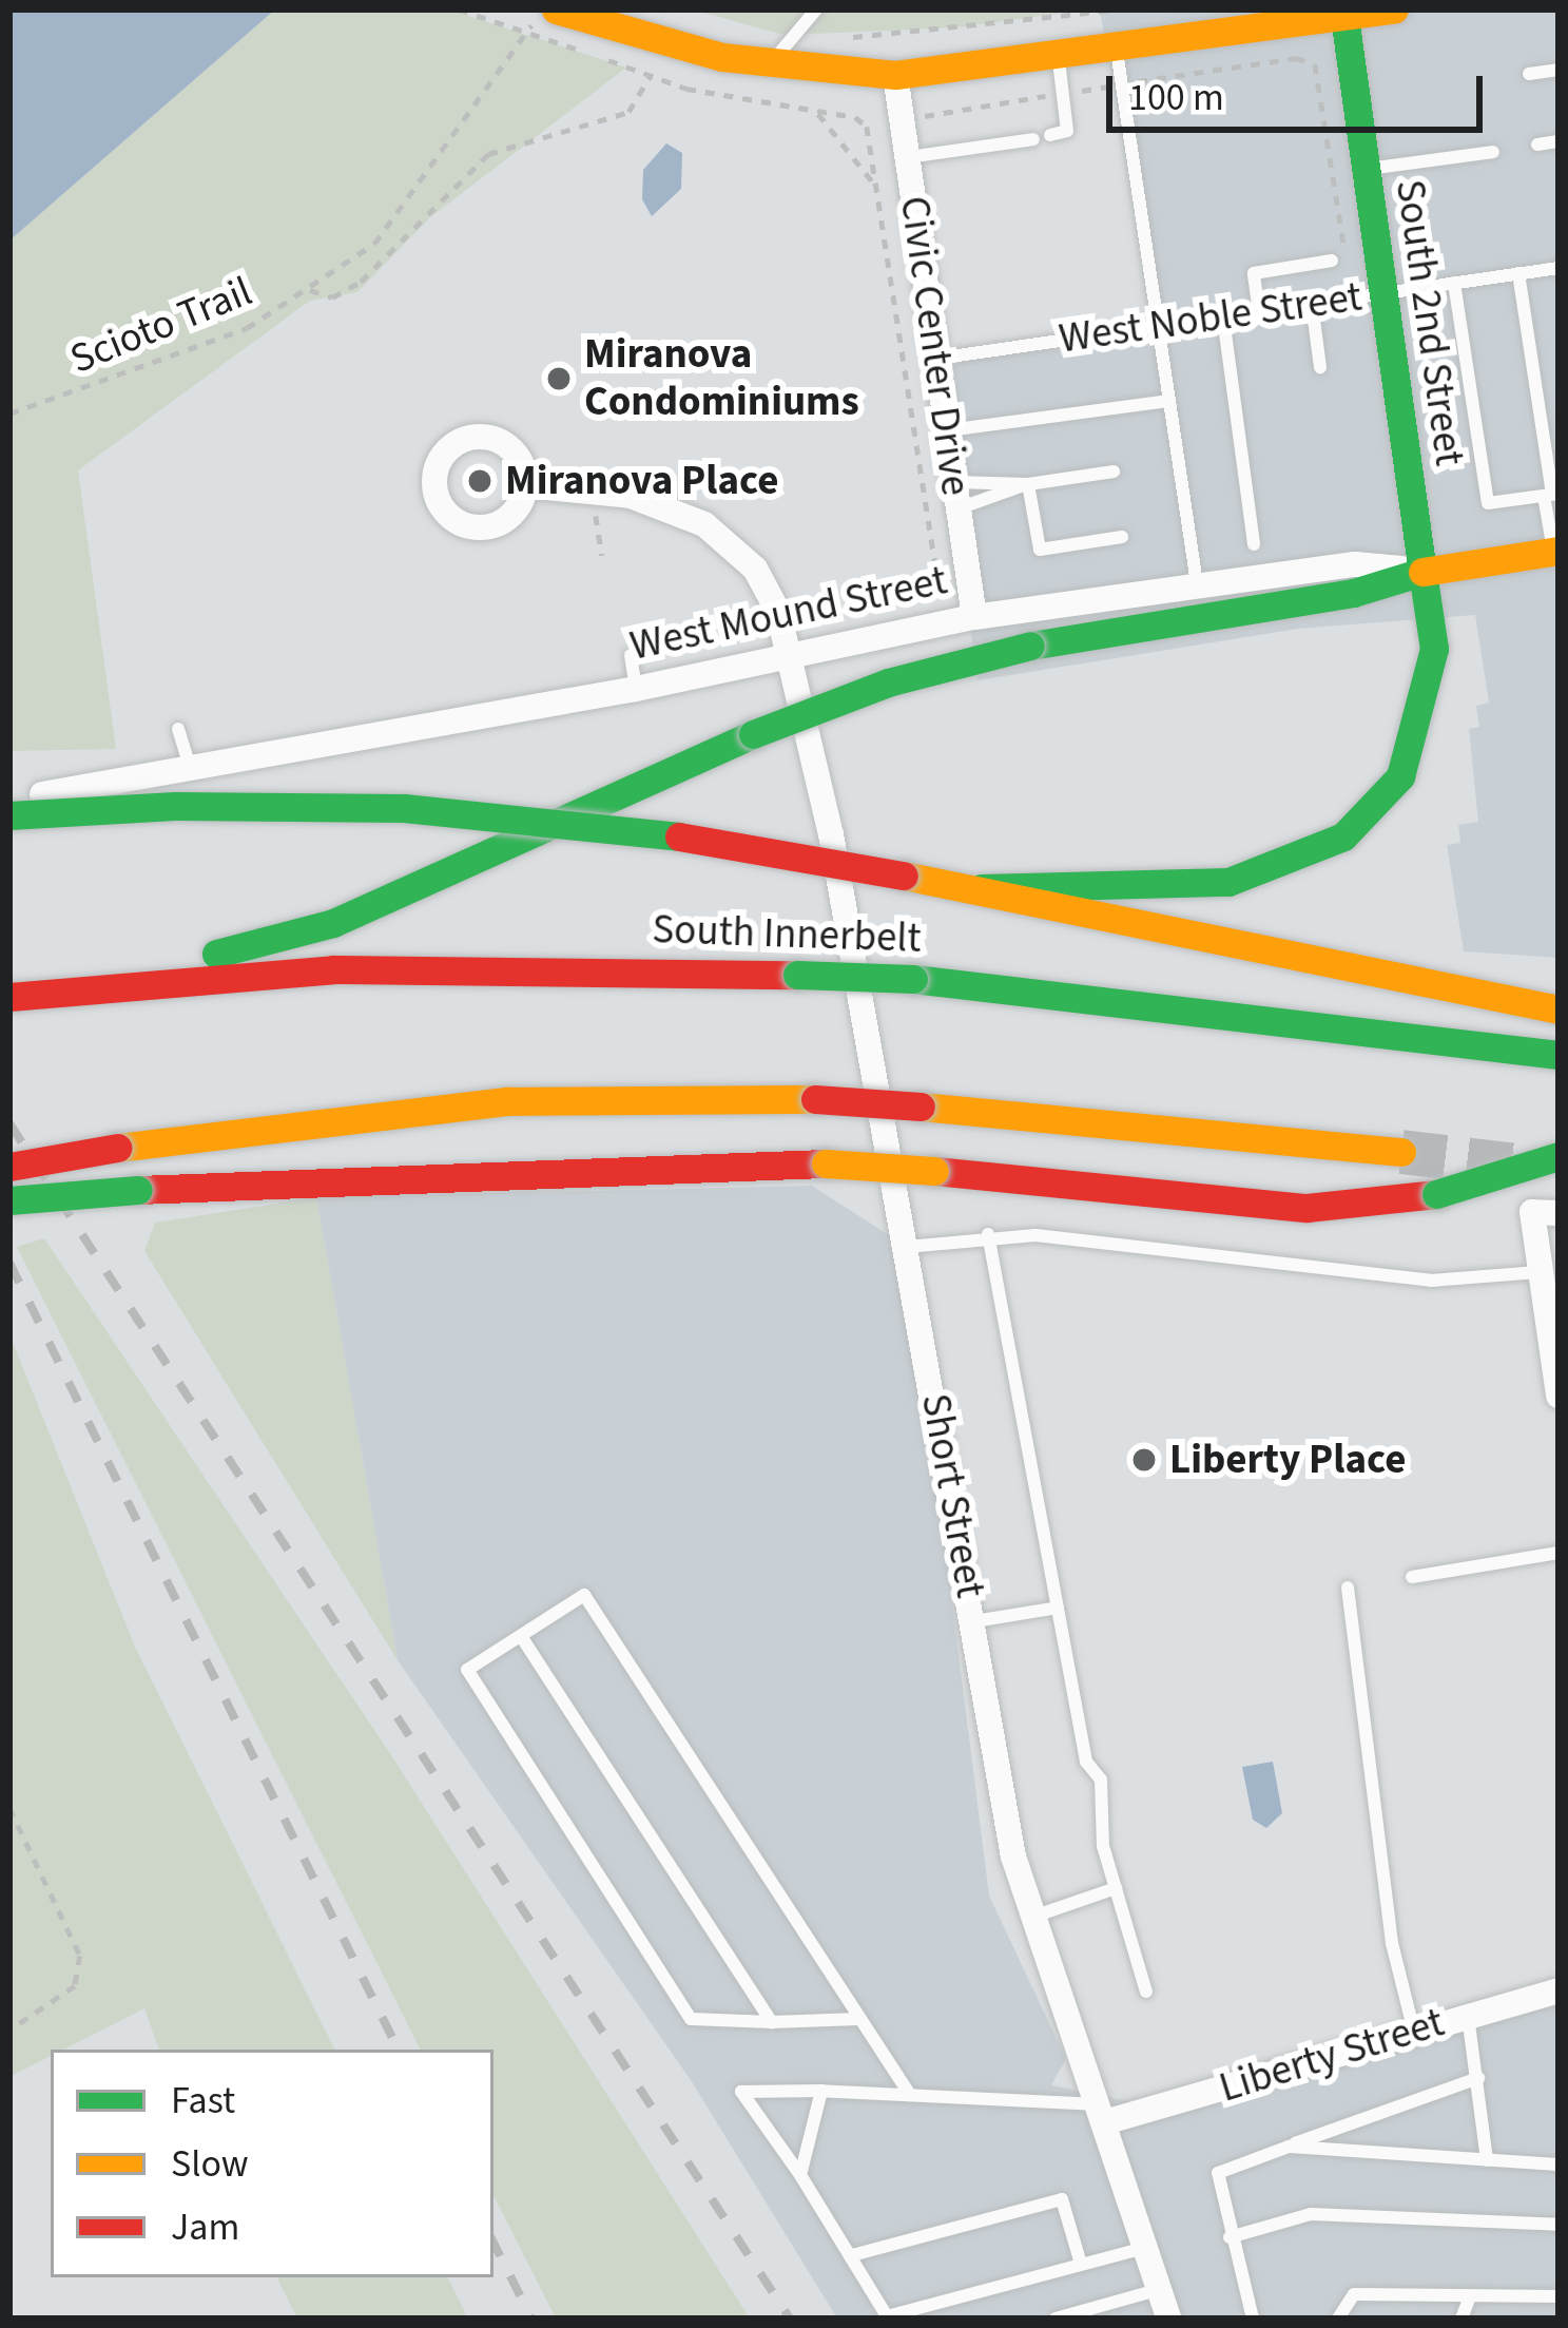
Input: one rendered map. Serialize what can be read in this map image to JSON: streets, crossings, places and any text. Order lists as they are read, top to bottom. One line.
{"streets":{"main road":["South 2nd Street","West Mound Street","South Innerbelt"],"street":["Civic Center Drive","Short Street","Liberty Street"],"lane":["West Noble Street"],"path":["Scioto Trail"]},"crossings":[["West Noble Street","South 2nd Street"],["West Noble Street","Civic Center Drive"],["South 2nd Street","West Mound Street"],["Civic Center Drive","West Mound Street"],["West Mound Street","Short Street"],["Short Street","Liberty Street"]],"places":["Miranova Condominiums","Miranova Place","Liberty Place"],"legend":["Fast","Slow","Jam"],"scale_bar":"100 m"}
